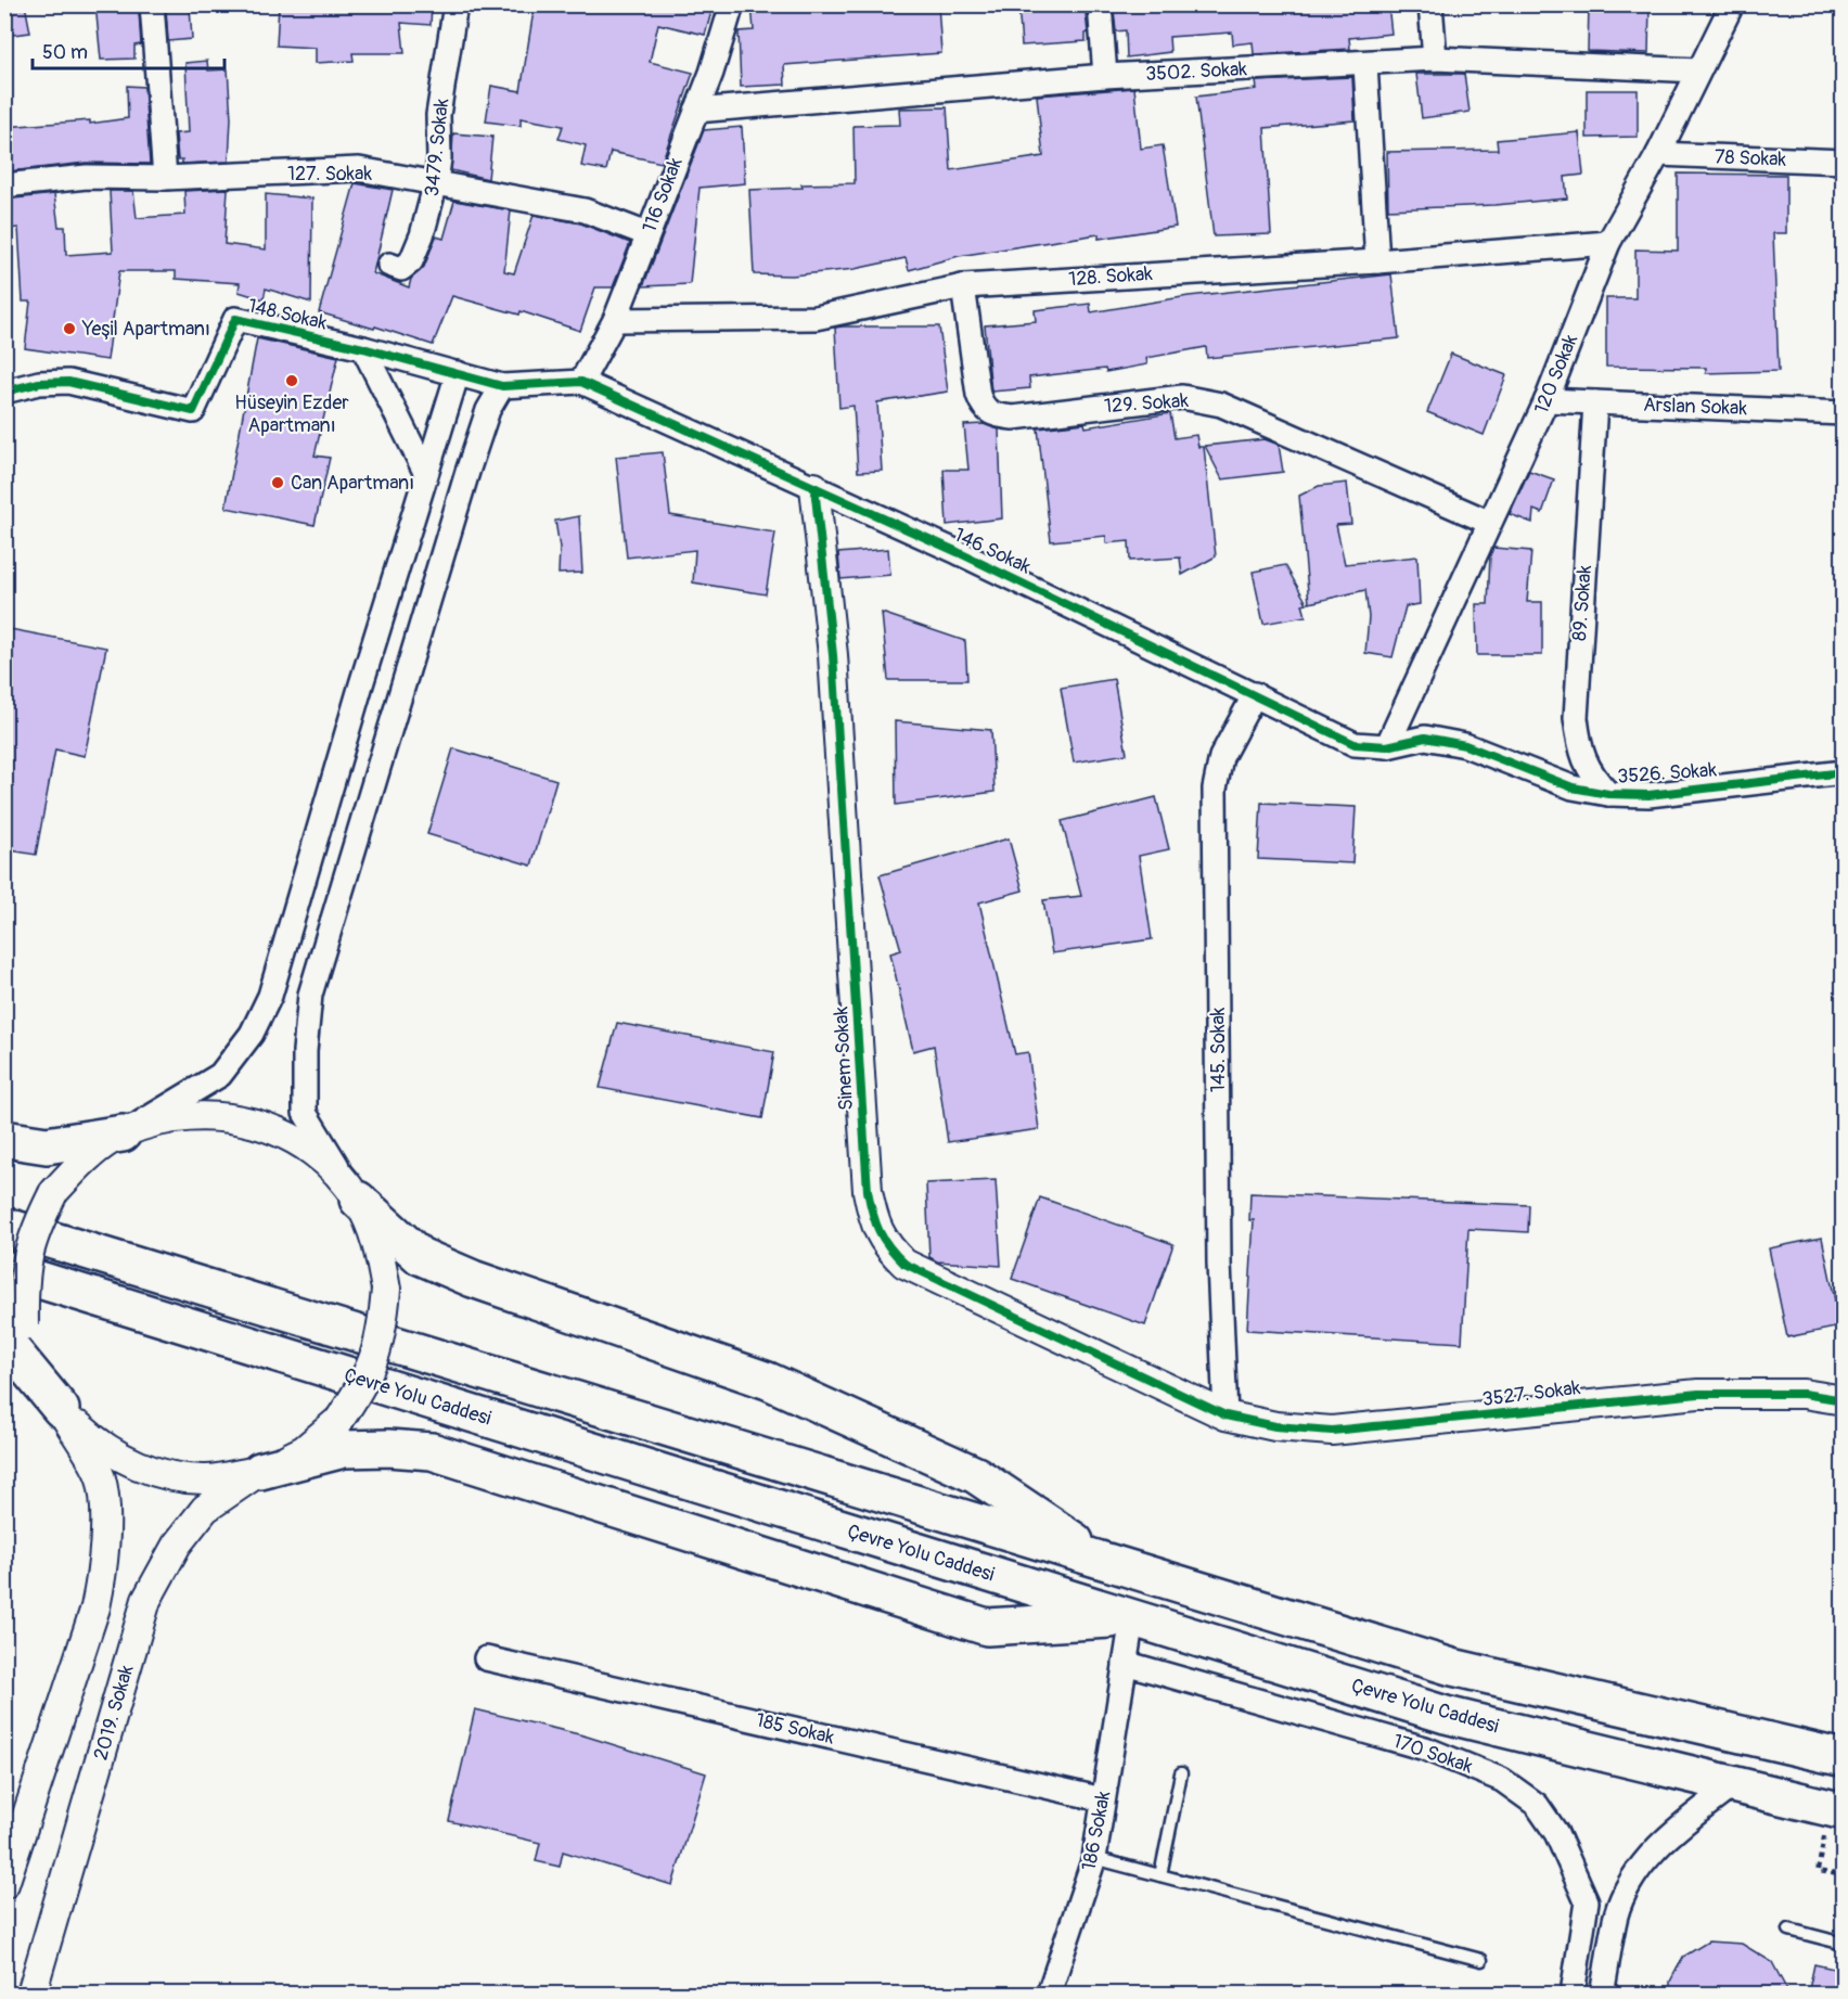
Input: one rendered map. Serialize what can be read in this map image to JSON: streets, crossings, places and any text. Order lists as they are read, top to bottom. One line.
{"streets":{"highway":["Çevre Yolu Caddesi"],"street":["3502. Sokak","3479. Sokak","78 Sokak","127. Sokak","116 Sokak","128. Sokak","148 Sokak","120 Sokak","129. Sokak","Arslan Sokak","146 Sokak","89. Sokak","3526. Sokak","145. Sokak","Sinem Sokak","3527. Sokak","2019. Sokak","185 Sokak","170 Sokak","186 Sokak"]},"crossings":[["3502. Sokak","116 Sokak"],["3502. Sokak","120 Sokak"],["3479. Sokak","127. Sokak"],["78 Sokak","120 Sokak"],["127. Sokak","116 Sokak"],["116 Sokak","128. Sokak"],["116 Sokak","148 Sokak"],["116 Sokak","146 Sokak"],["128. Sokak","120 Sokak"],["128. Sokak","129. Sokak"],["148 Sokak","146 Sokak"],["120 Sokak","129. Sokak"],["120 Sokak","Arslan Sokak"],["120 Sokak","146 Sokak"],["120 Sokak","3526. Sokak"],["Arslan Sokak","89. Sokak"],["146 Sokak","3526. Sokak"],["146 Sokak","145. Sokak"],["146 Sokak","Sinem Sokak"],["89. Sokak","3526. Sokak"],["145. Sokak","Sinem Sokak"],["145. Sokak","3527. Sokak"],["Sinem Sokak","3527. Sokak"],["Çevre Yolu Caddesi","186 Sokak"],["185 Sokak","186 Sokak"],["170 Sokak","186 Sokak"]],"places":["Yeşil Apartmanı","Hüseyin Ezder Apartmanı","Can Apartmanı"],"scale_bar":"50 m"}
